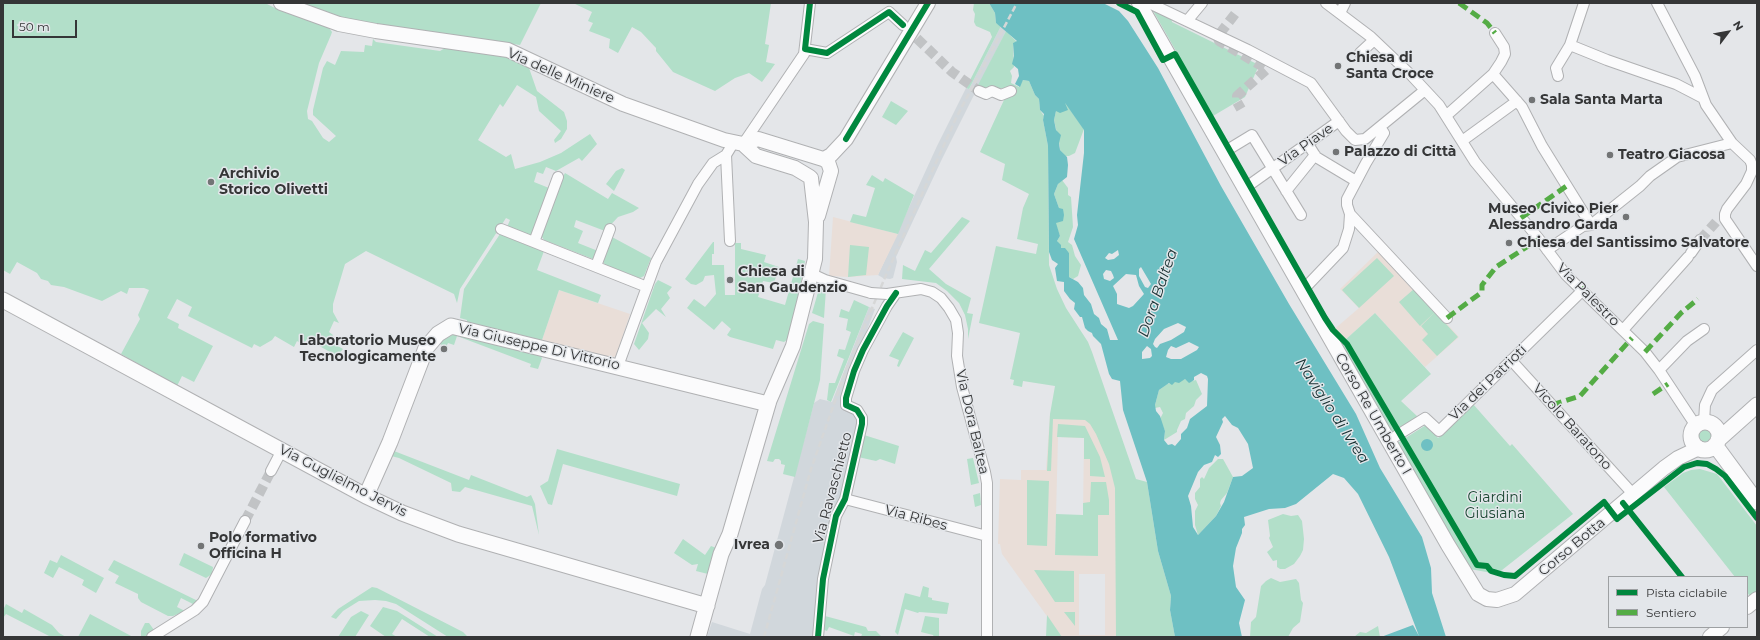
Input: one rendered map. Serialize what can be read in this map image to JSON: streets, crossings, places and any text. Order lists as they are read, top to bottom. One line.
{"streets":{"main road":["Via delle Miniere","Via Giuseppe Di Vittorio","Corso Re Umberto I","Via Guglielmo Jervis","Corso Botta"],"street":["Via Piave","Via Palestro","Via dei Patrioti","Via Dora Baltea","Vicolo Baratono","Via Ravaschietto","Via Ribes"]},"crossings":[["Via Piave","Corso Re Umberto I"],["Via Palestro","Via dei Patrioti"],["Via Giuseppe Di Vittorio","Via Guglielmo Jervis"],["Via dei Patrioti","Corso Re Umberto I"],["Via dei Patrioti","Vicolo Baratono"],["Corso Re Umberto I","Corso Botta"],["Via Dora Baltea","Via Ravaschietto"],["Via Dora Baltea","Via Ribes"],["Vicolo Baratono","Corso Botta"],["Via Ravaschietto","Via Ribes"]],"water":["Dora Baltea","Naviglio di Ivrea"],"parks":["Giardini Giusiana"],"places":["Chiesa di Santa Croce","Sala Santa Marta","Palazzo di Città","Teatro Giacosa","Archivio Storico Olivetti","Museo Civico Pier Alessandro Garda","Chiesa del Santissimo Salvatore","Chiesa di San Gaudenzio","Laboratorio Museo Tecnologicamente","Ivrea","Polo formativo Officina H"],"legend":["Pista ciclabile","Sentiero"],"scale_bar":"50 m","north":"top right"}
